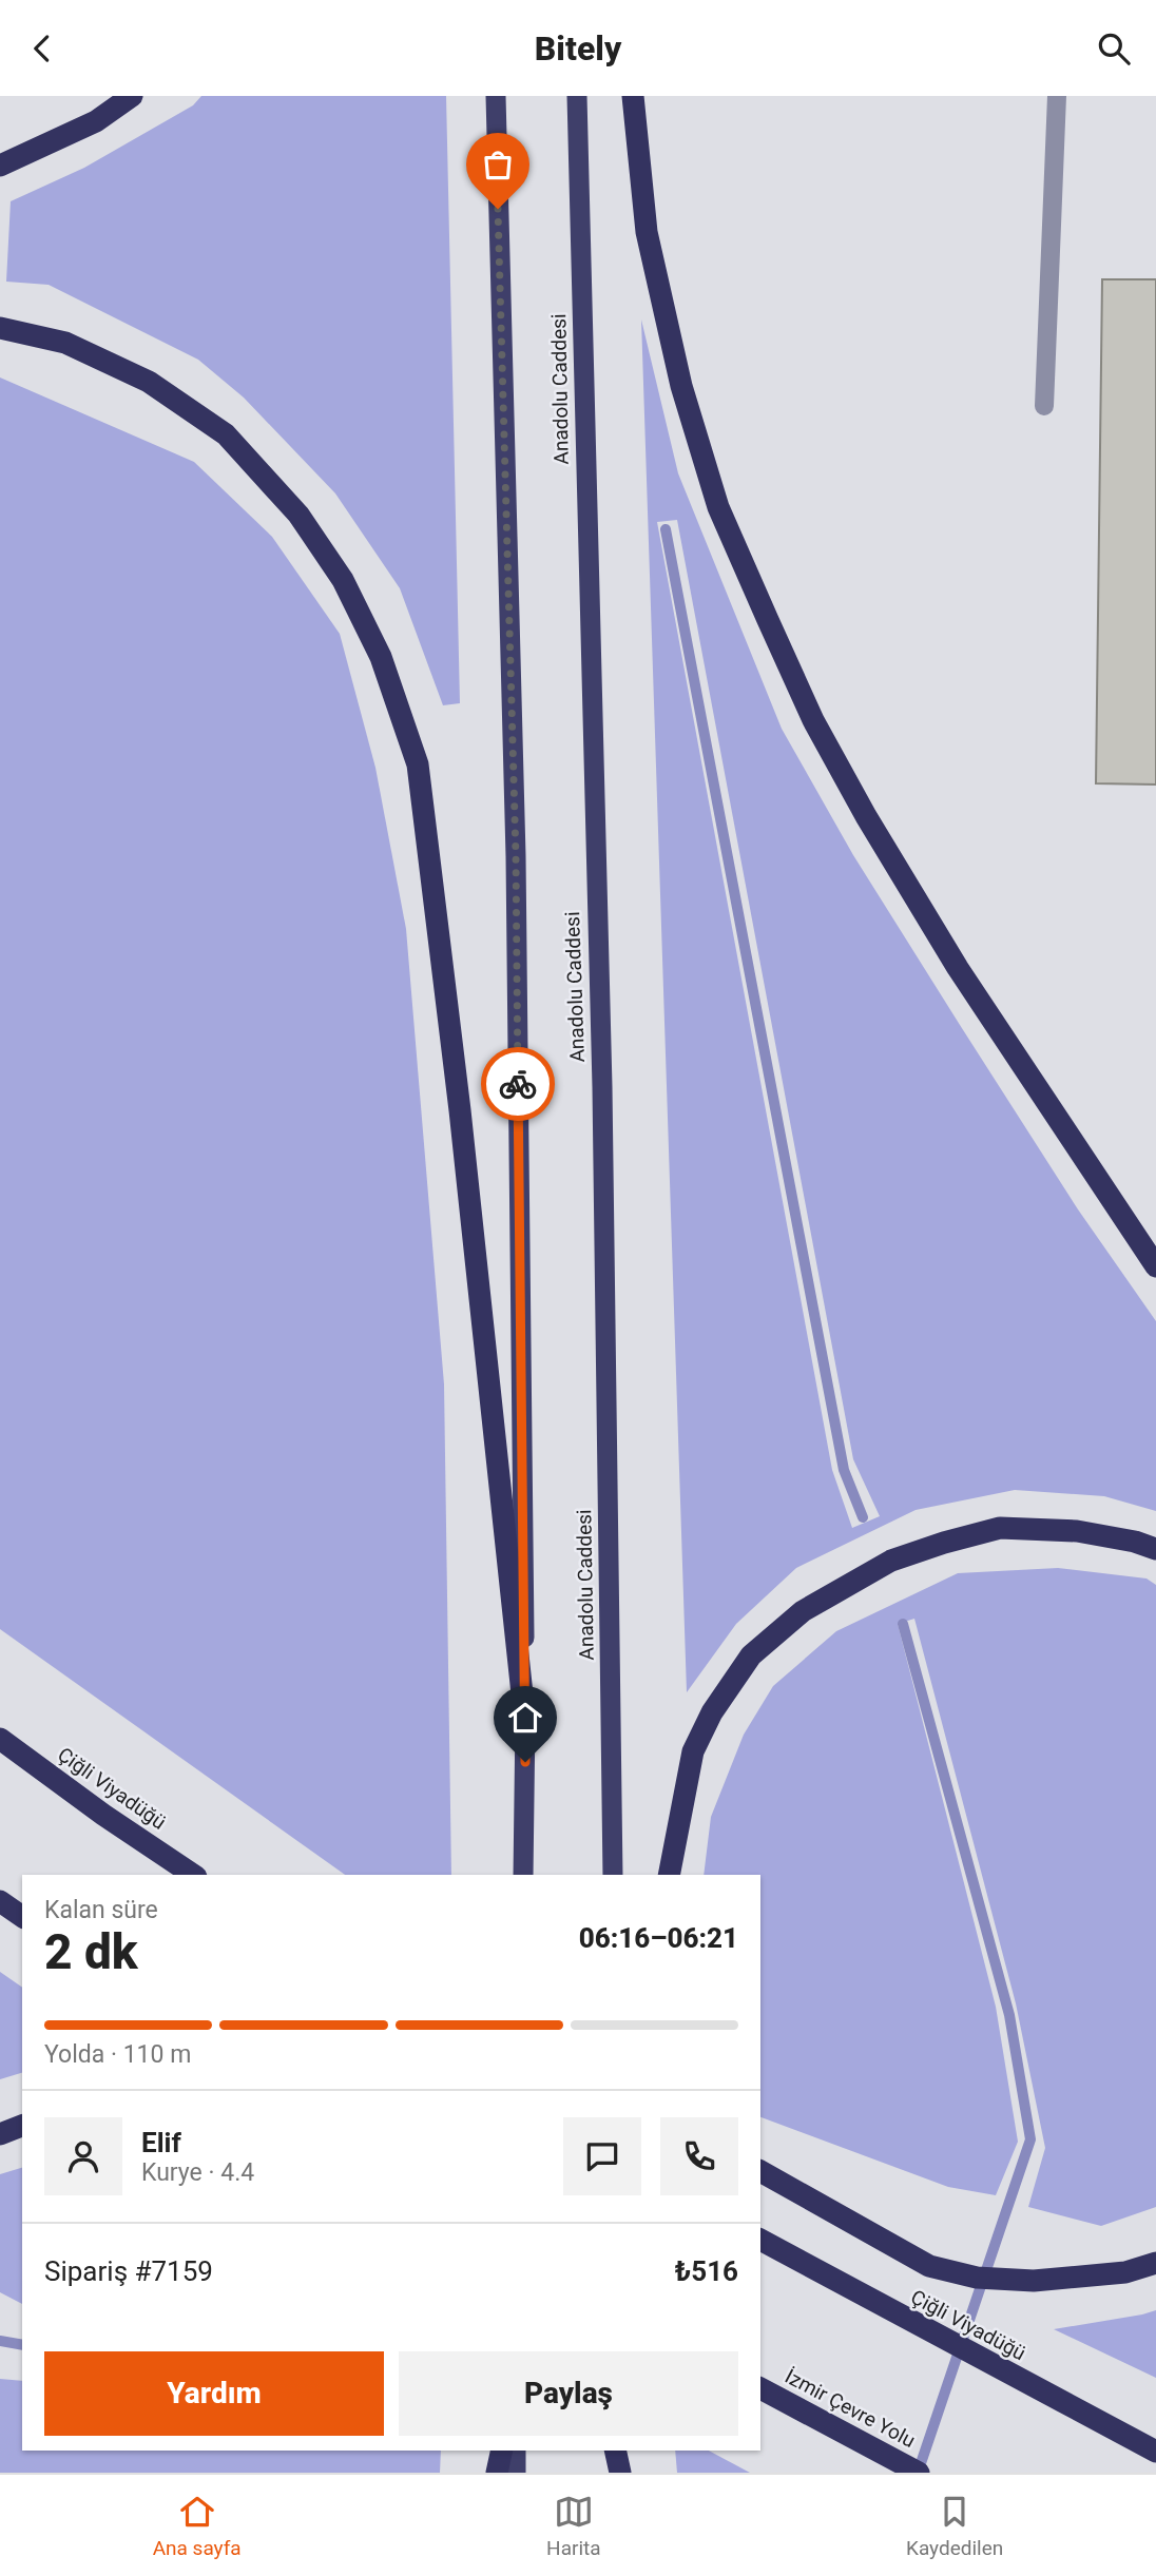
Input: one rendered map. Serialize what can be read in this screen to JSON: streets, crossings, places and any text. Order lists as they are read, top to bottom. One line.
{"streets":{"highway":["Anadolu Caddesi","Çiğli Viyadüğü","İzmir Çevre Yolu"]},"page":{"header":"Bitely","heading":["2 dk","Kalan süre","06:16–06:21"],"panel":["Elif","Kurye · 4.4","Sipariş #7159","₺516"],"bar":"Yolda · 110 m","buttons":["Yardım","Paylaş"],"tabs":["Ana sayfa","Harita","Kaydedilen"]}}
